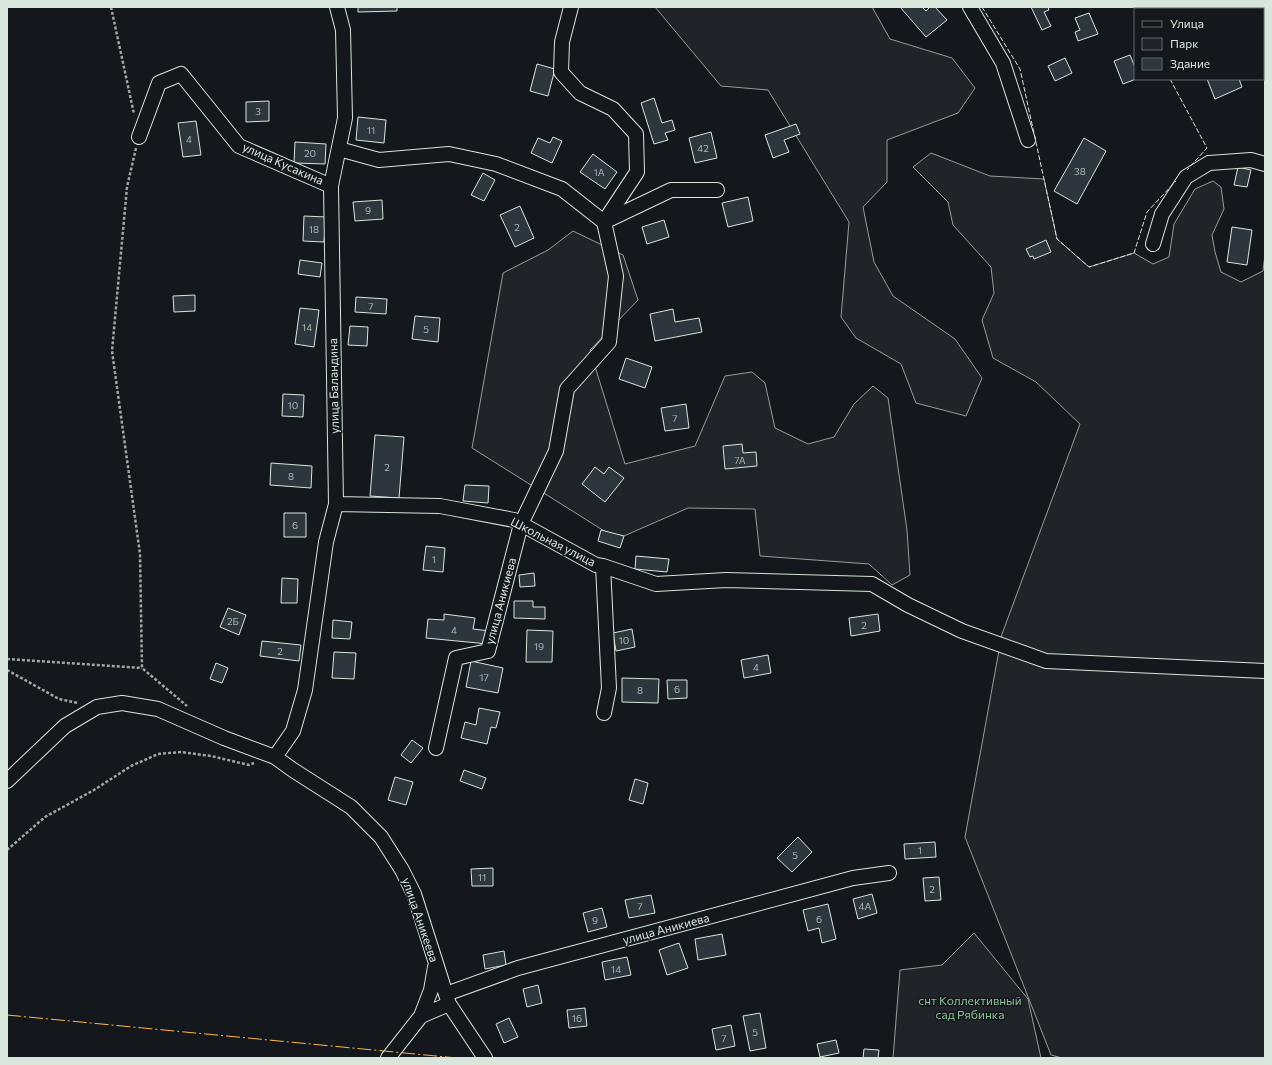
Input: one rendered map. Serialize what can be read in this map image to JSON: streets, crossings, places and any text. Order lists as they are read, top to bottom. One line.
{"streets":{"street":["улица Кусакина","улица Баландина","Школьная улица","улица Аникиева","улица Аникеева"]},"crossings":[["улица Кусакина","улица Баландина"],["улица Баландина","Школьная улица"],["улица Баландина","улица Аникеева"],["Школьная улица","улица Аникиева"],["улица Аникиева","улица Аникеева"]],"parks":["снт Коллективный сад Рябинка"],"house_numbers":["3","11","4","42","20","38","1А","9","2","18","7","14","5","10","7","7А","2","8","6","1","2Б","2","4","10","19","2","4","17","6","8","1","5","11","2","7","4А","6","9","14","16","5","7"],"legend":["Улица","Парк","Здание"]}
